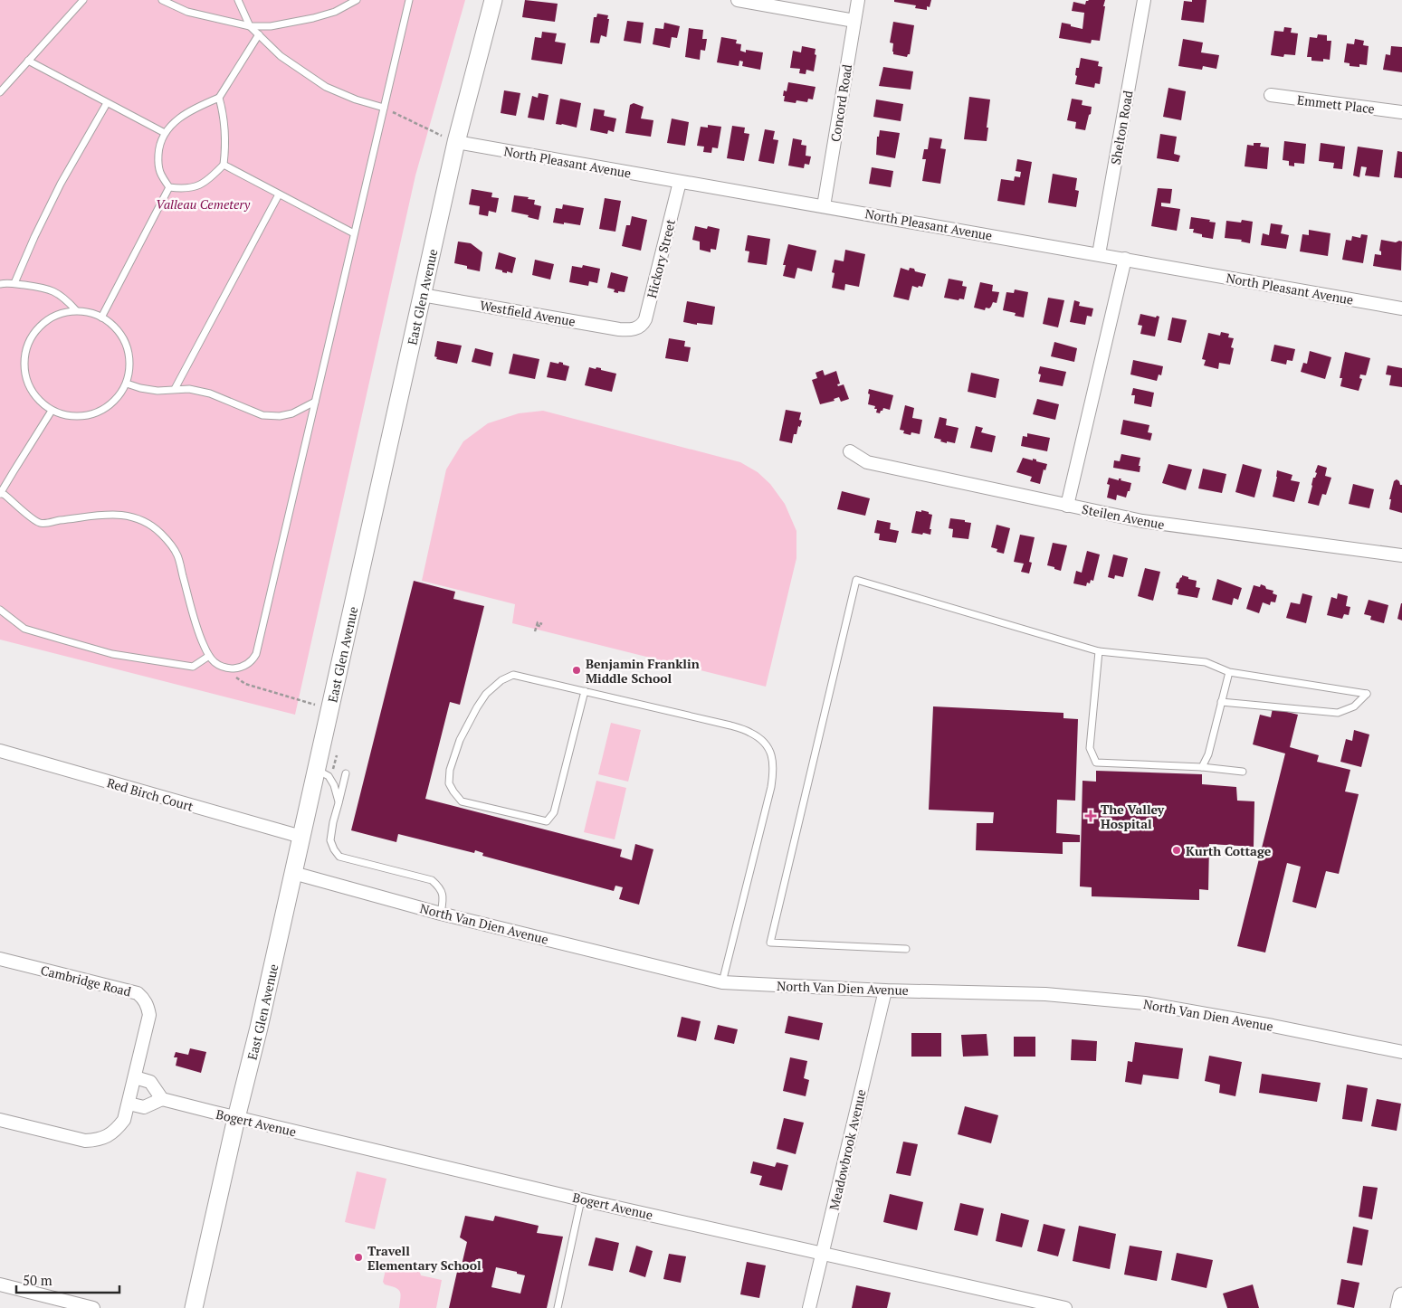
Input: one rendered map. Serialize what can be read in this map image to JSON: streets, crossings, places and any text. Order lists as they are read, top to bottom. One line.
{"streets":{"street":["Concord Road","Emmett Place","Shelton Road","North Pleasant Avenue","Hickory Street","East Glen Avenue","Westfield Avenue","Steilen Avenue","Red Birch Court","North Van Dien Avenue","Cambridge Road","Bogert Avenue","Meadowbrook Avenue"]},"crossings":[["Concord Road","North Pleasant Avenue"],["Shelton Road","North Pleasant Avenue"],["North Pleasant Avenue","Hickory Street"],["North Pleasant Avenue","East Glen Avenue"],["Hickory Street","Westfield Avenue"],["East Glen Avenue","Westfield Avenue"],["East Glen Avenue","Red Birch Court"],["East Glen Avenue","North Van Dien Avenue"],["East Glen Avenue","Bogert Avenue"],["North Van Dien Avenue","Meadowbrook Avenue"],["Bogert Avenue","Meadowbrook Avenue"]],"parks":["Valleau Cemetery"],"places":{"other":["Benjamin Franklin Middle School","Kurth Cottage","Travell Elementary School"],"health":["The Valley Hospital"]},"scale_bar":"50 m"}
